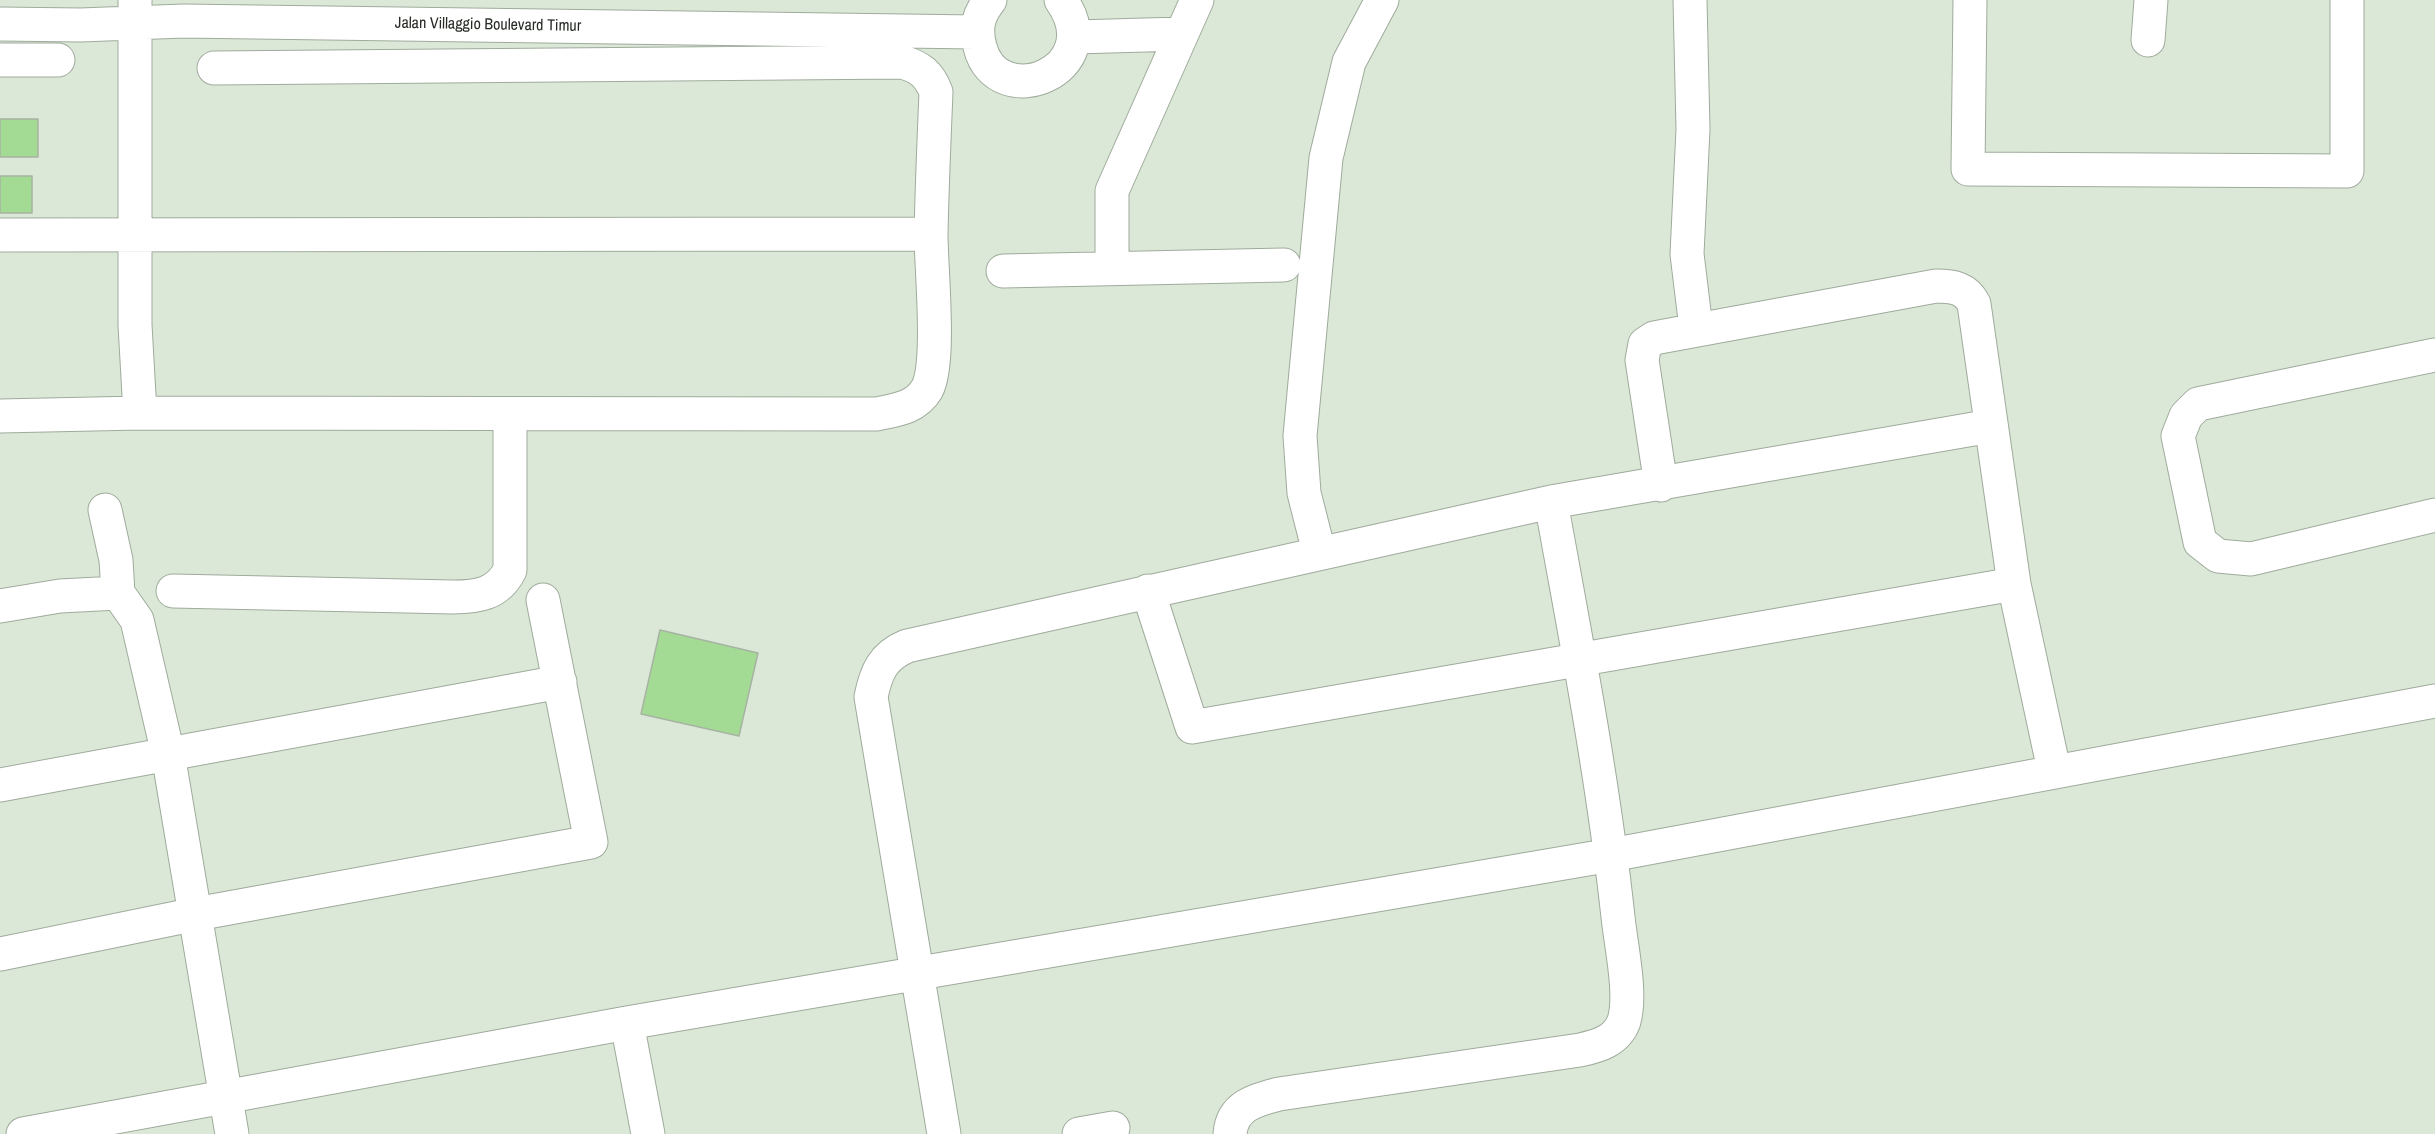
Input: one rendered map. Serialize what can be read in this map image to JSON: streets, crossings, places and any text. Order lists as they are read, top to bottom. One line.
{"streets":{"street":["Jalan Villaggio Boulevard Timur"]}}
